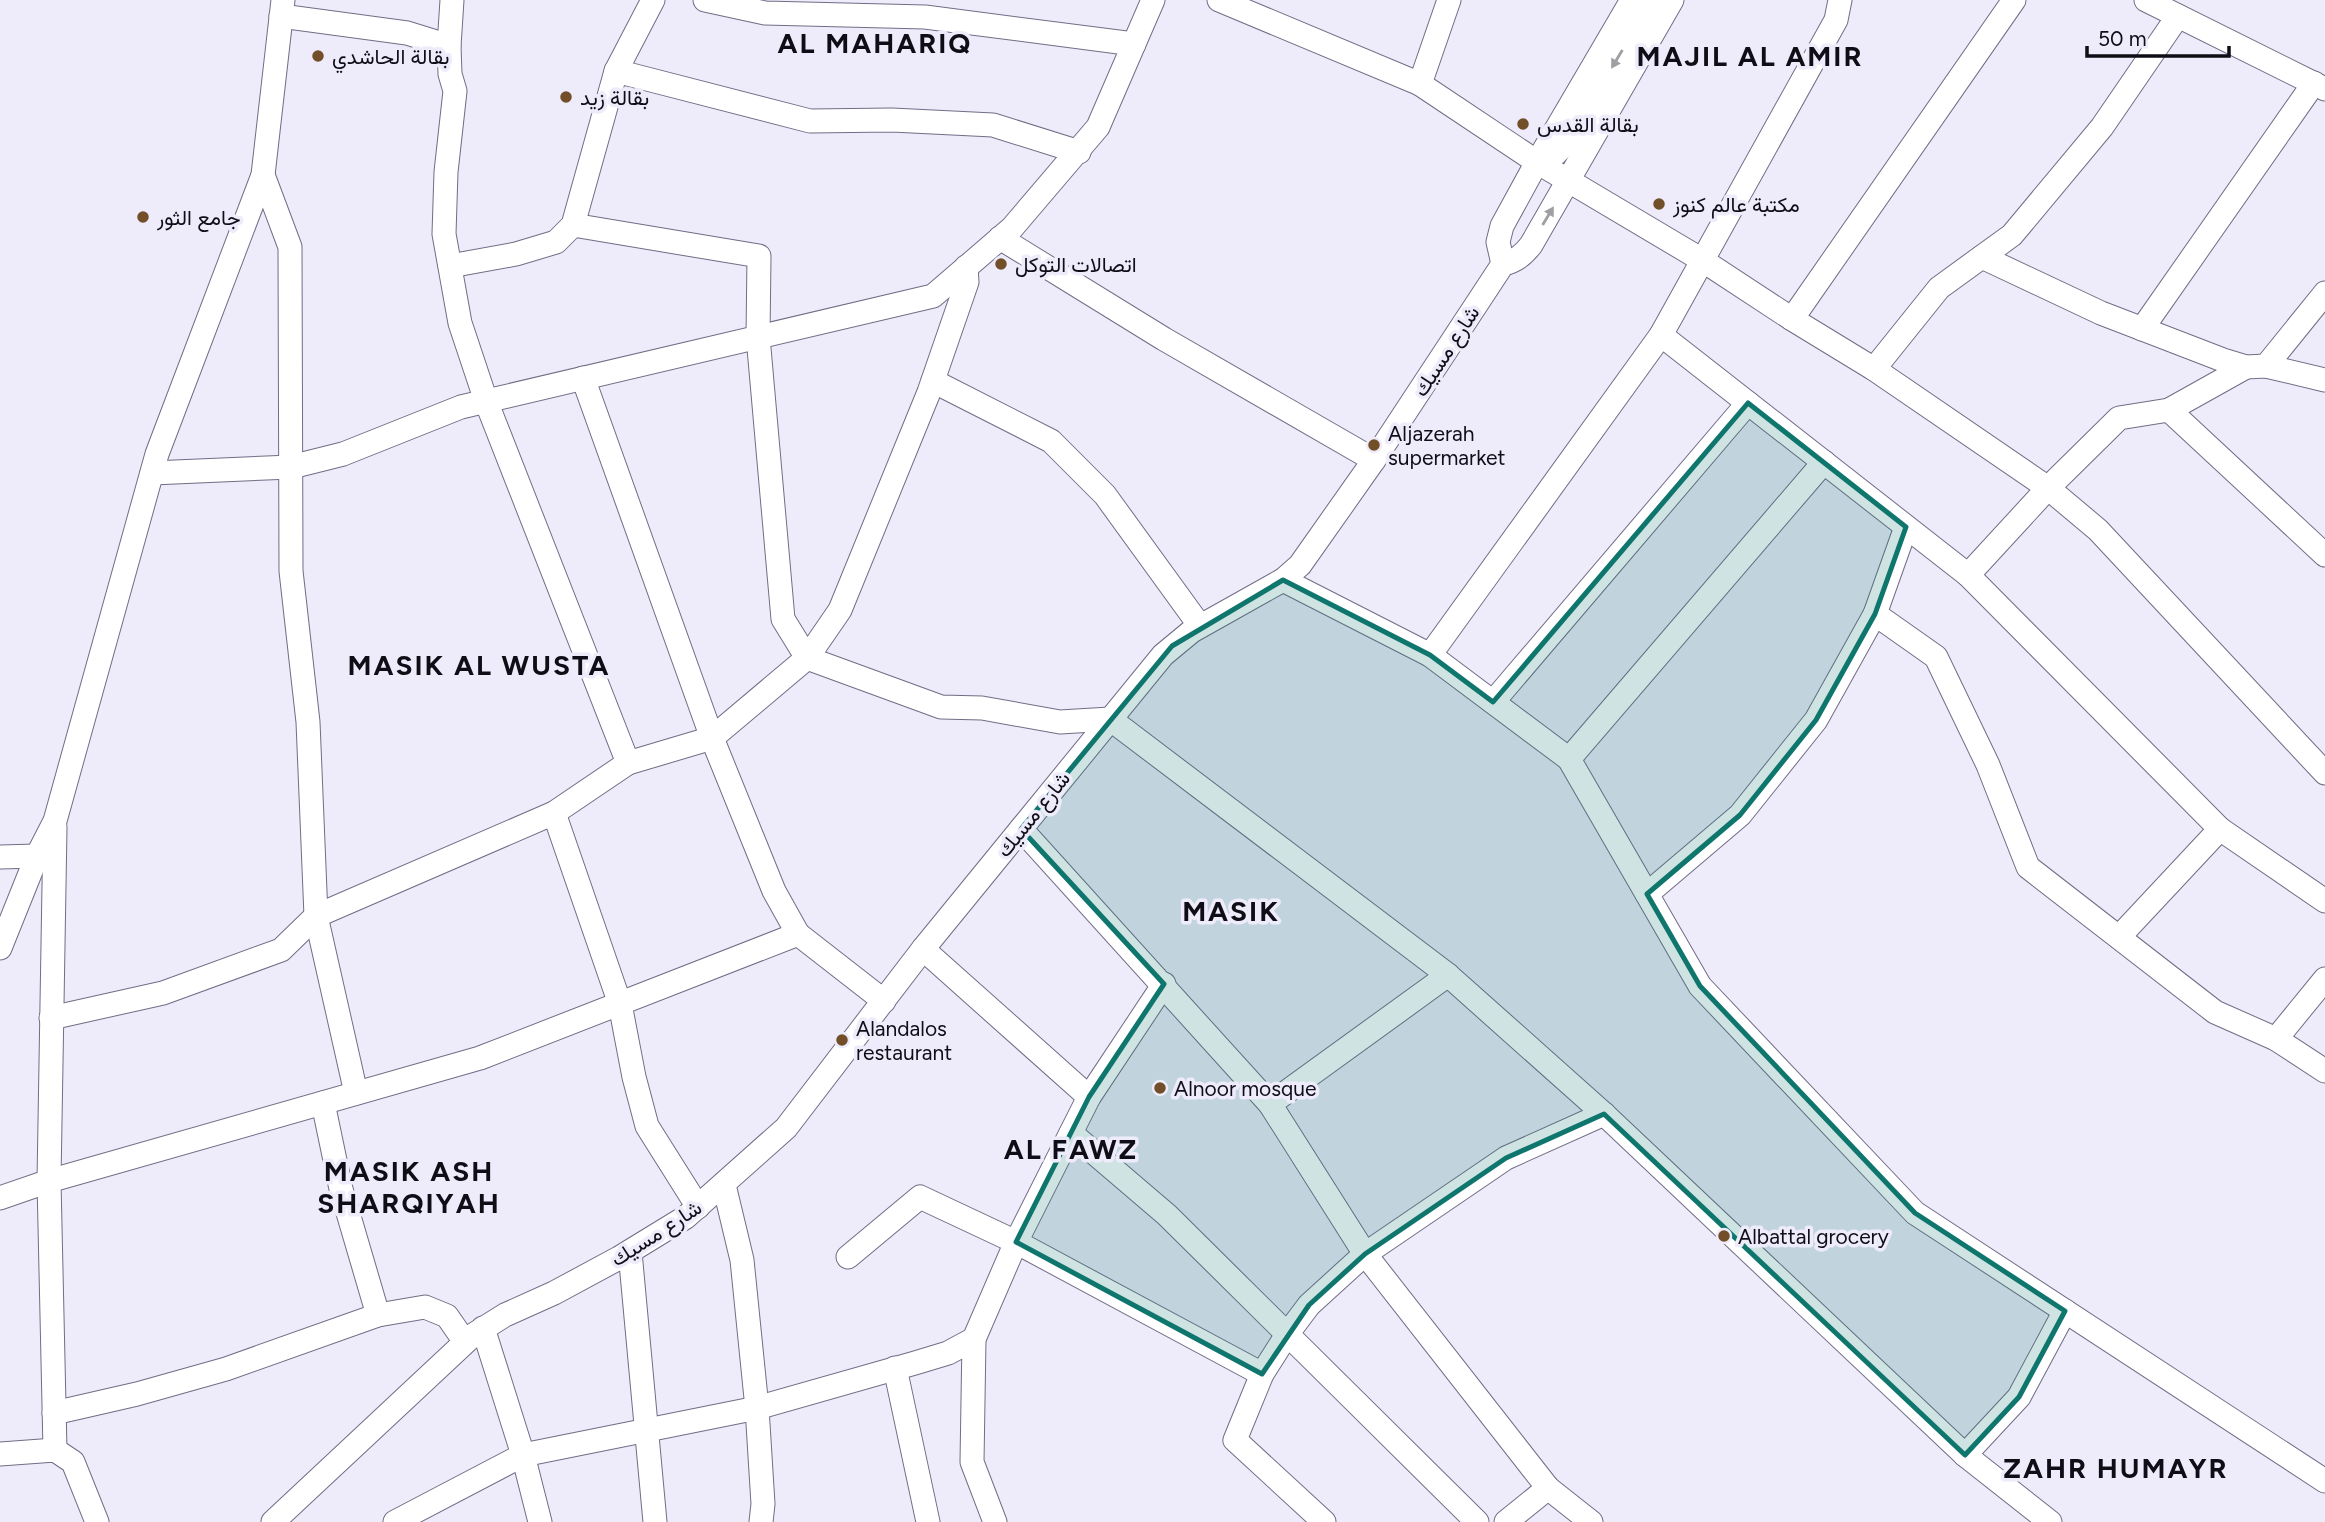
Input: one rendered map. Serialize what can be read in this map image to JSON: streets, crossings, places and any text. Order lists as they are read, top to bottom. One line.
{"streets":{"street":["شارع مسيك"]},"districts":["AL MAHARIQ","MAJIL AL AMIR","MASIK AL WUSTA","MASIK","AL FAWZ","MASIK ASH SHARQIYAH","ZAHR HUMAYR"],"places":["بقالة الحاشدي","بقالة زيد","بقالة القدس","مكتبة عالم كنوز","جامع الثور","اتصالات التوكل","Aljazerah supermarket","Alandalos restaurant","Alnoor mosque","Albattal grocery"],"scale_bar":"50 m"}
